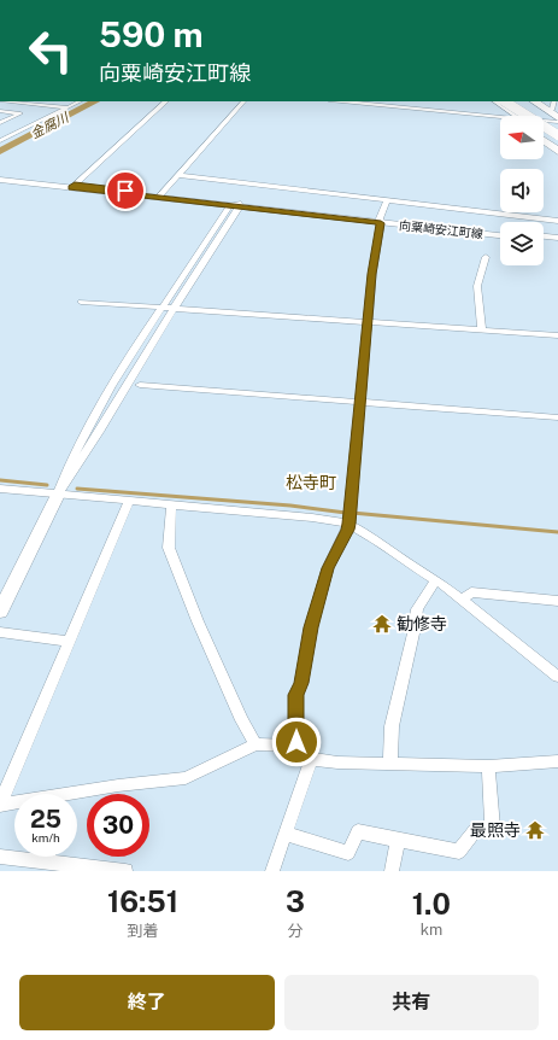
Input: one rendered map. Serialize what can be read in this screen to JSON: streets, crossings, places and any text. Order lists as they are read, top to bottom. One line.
{"streets":{"main road":["向粟崎安江町線"]},"districts":["松寺町"],"water":["金腐川"],"places":{"temple":["勧修寺","最照寺"]},"north":"left","page":{"turn":["590 m","向粟崎安江町線"],"speed":"25 km/h","limit":"30","eta":["16:51","到着","3","分","1.0","km"],"buttons":["終了","共有"]}}
